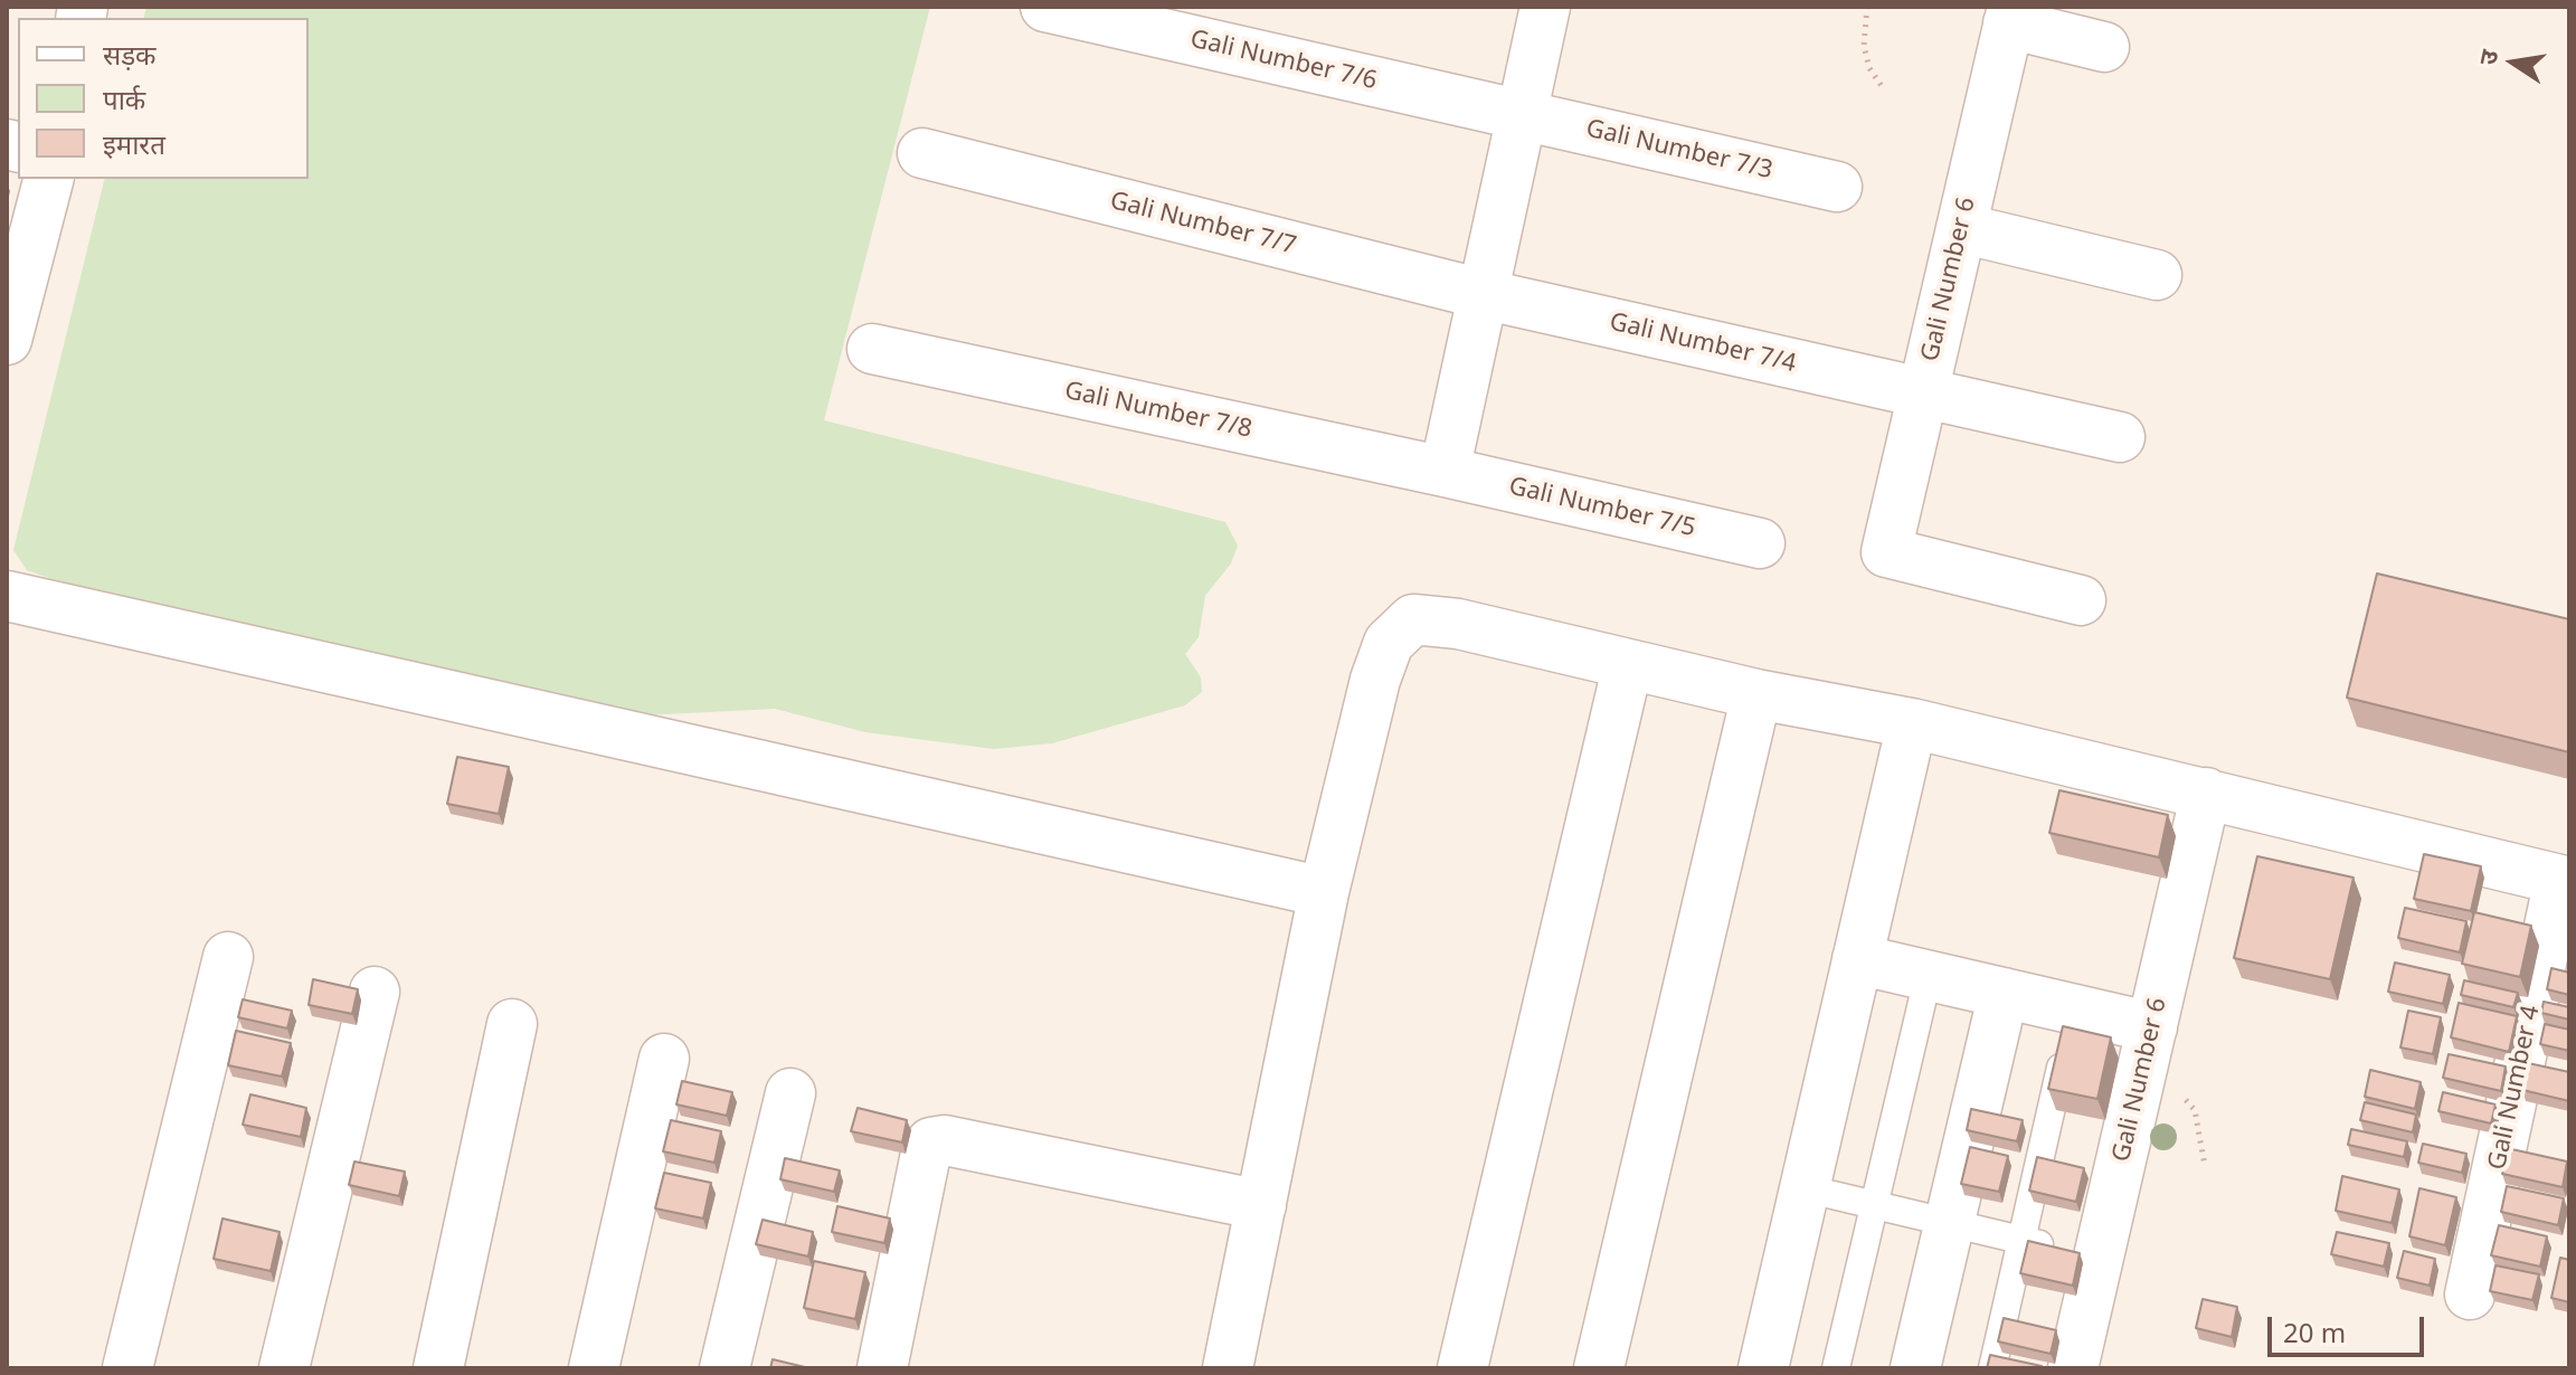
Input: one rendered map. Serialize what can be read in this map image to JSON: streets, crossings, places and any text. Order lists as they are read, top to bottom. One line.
{"streets":{"street":["Gali Number 7/6","Gali Number 7/3","Gali Number 7/7","Gali Number 6","Gali Number 7/4","Gali Number 7/8","Gali Number 7/5","Gali Number 4"]},"crossings":[["Gali Number 7/6","Gali Number 7/3"],["Gali Number 7/7","Gali Number 7/4"],["Gali Number 6","Gali Number 7/4"],["Gali Number 7/8","Gali Number 7/5"]],"legend":["सड़क","पार्क","इमारत"],"scale_bar":"20 m","north":"left"}
